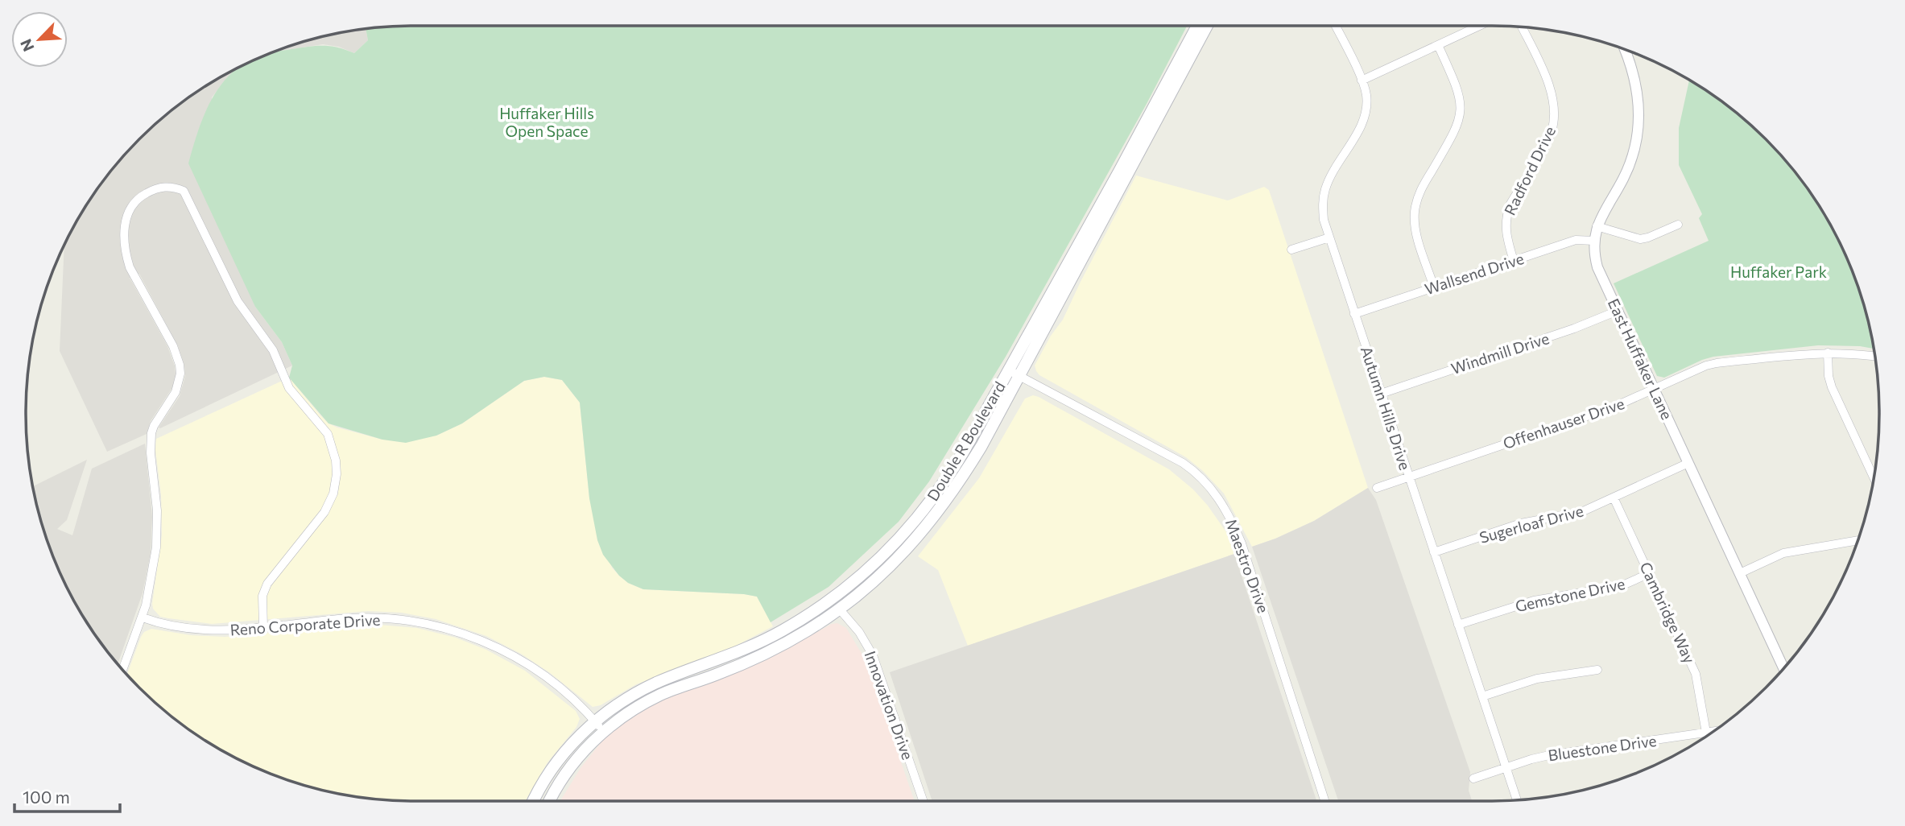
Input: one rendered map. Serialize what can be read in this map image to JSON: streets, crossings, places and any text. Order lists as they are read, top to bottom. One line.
{"streets":{"main road":["Double R Boulevard"],"street":["Radford Drive","Wallsend Drive","Windmill Drive","East Huffaker Lane","Autumn Hills Drive","Offenhauser Drive","Sugerloaf Drive","Maestro Drive","Gemstone Drive","Cambridge Way","Reno Corporate Drive","Innovation Drive","Bluestone Drive"]},"crossings":[["Radford Drive","Wallsend Drive"],["Wallsend Drive","East Huffaker Lane"],["Wallsend Drive","Autumn Hills Drive"],["Windmill Drive","East Huffaker Lane"],["Windmill Drive","Autumn Hills Drive"],["East Huffaker Lane","Offenhauser Drive"],["East Huffaker Lane","Sugerloaf Drive"],["Autumn Hills Drive","Offenhauser Drive"],["Autumn Hills Drive","Sugerloaf Drive"],["Autumn Hills Drive","Gemstone Drive"],["Autumn Hills Drive","Bluestone Drive"],["Double R Boulevard","Maestro Drive"],["Double R Boulevard","Reno Corporate Drive"],["Double R Boulevard","Innovation Drive"],["Sugerloaf Drive","Cambridge Way"],["Gemstone Drive","Cambridge Way"],["Cambridge Way","Bluestone Drive"]],"parks":["Huffaker Hills Open Space","Huffaker Park"],"scale_bar":"100 m","north":"bottom left"}
